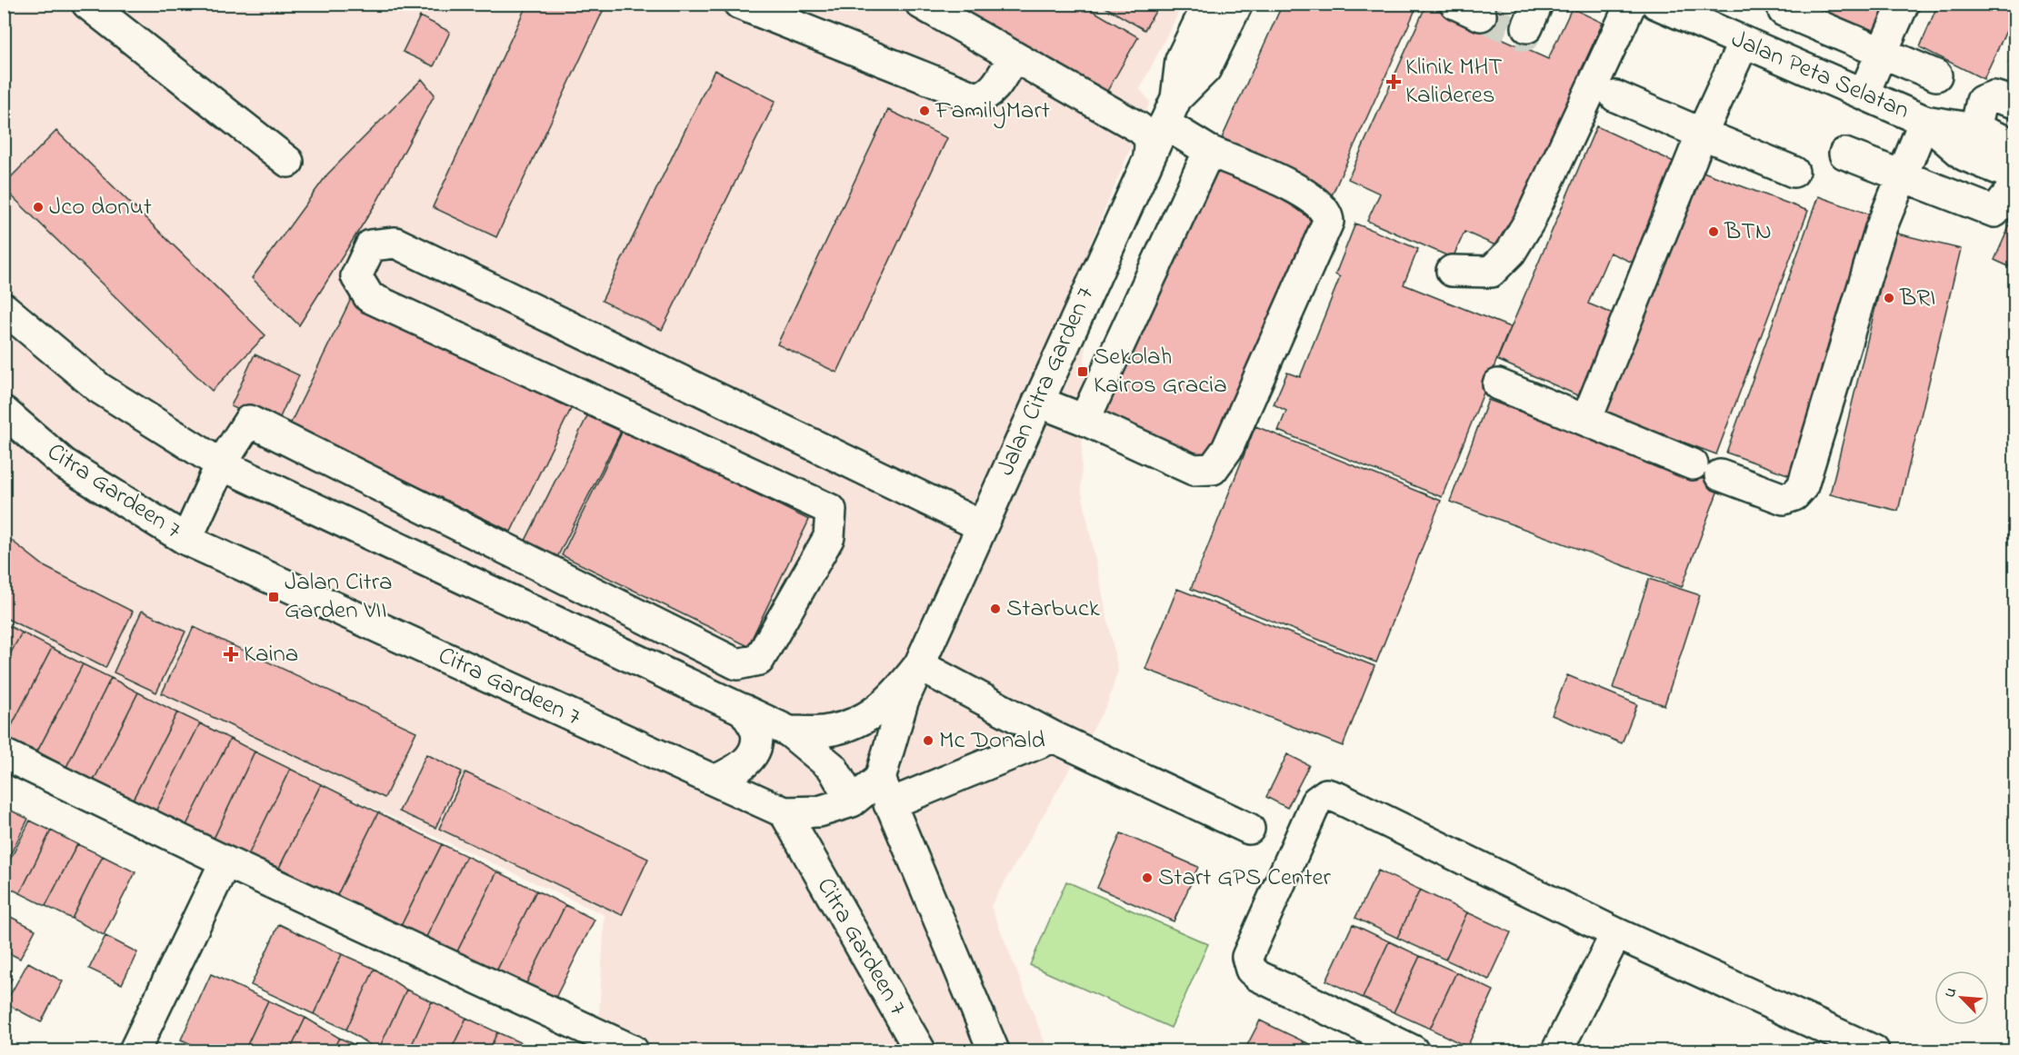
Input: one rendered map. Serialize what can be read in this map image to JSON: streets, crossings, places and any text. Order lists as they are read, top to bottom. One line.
{"streets":{"street":["Jalan Peta Selatan","Jalan Citra Garden 7","Citra Gardeen 7"]},"places":{"health":["Klinik MHT Kalideres","Kaina"],"other":["FamilyMart","Jco donut","BTN","BRI","Starbuck","Mc Donald","Start GPS Center"],"transit":["Sekolah Kairos Gracia","Jalan Citra Garden VII"]},"north":"top left"}
